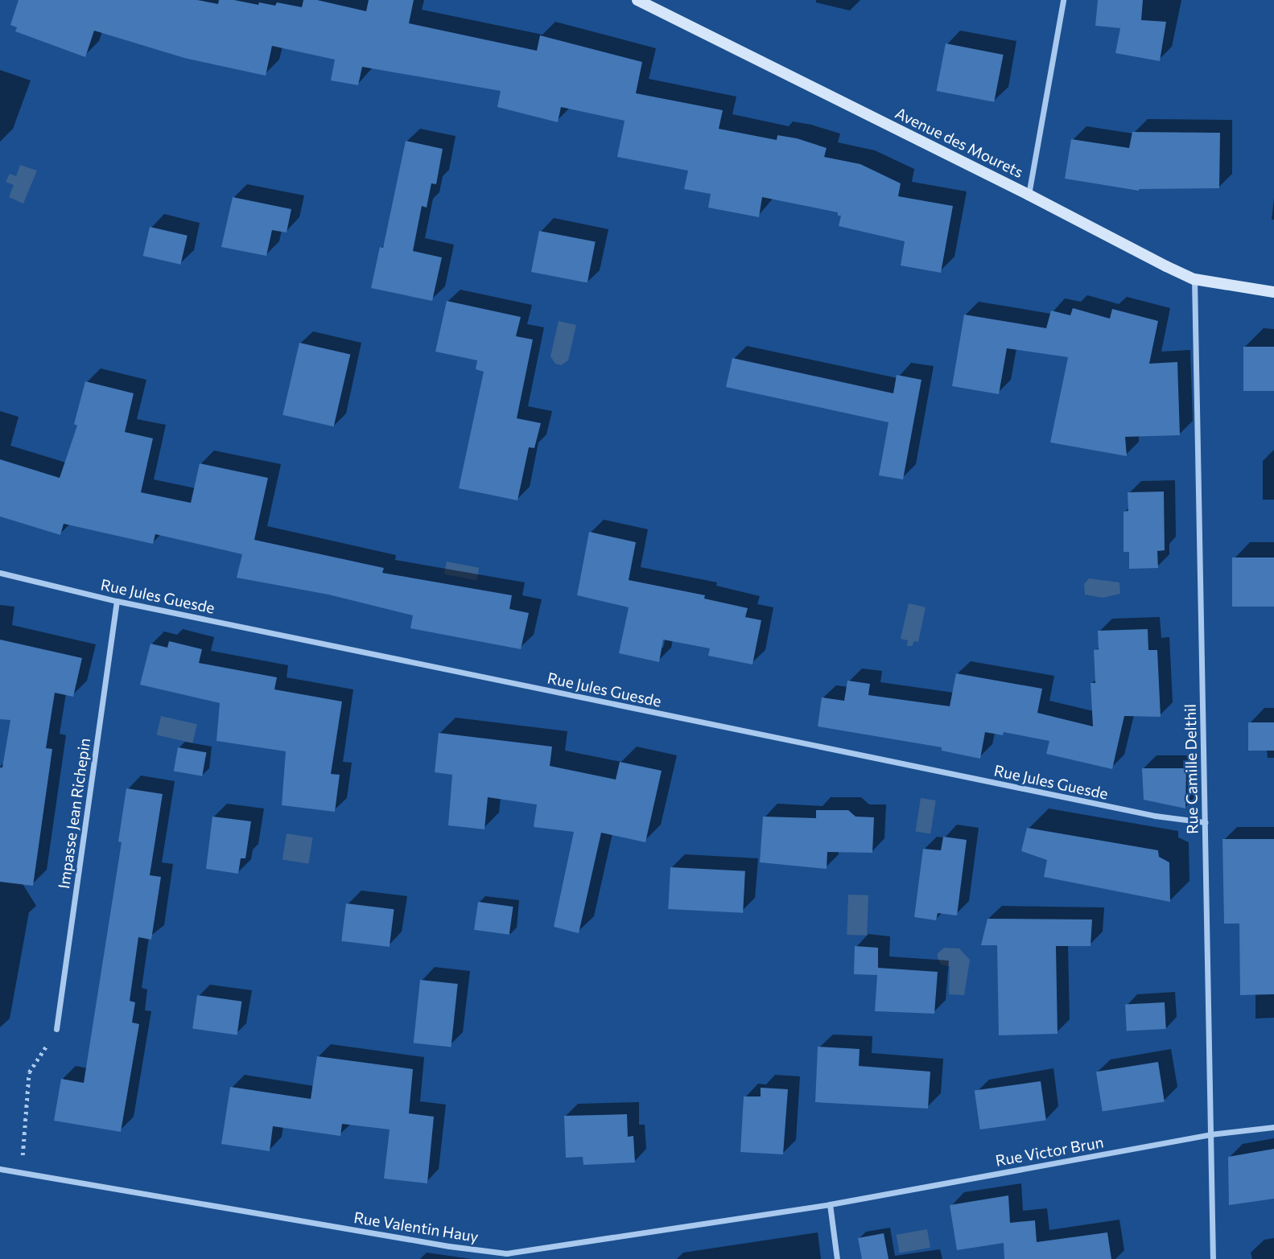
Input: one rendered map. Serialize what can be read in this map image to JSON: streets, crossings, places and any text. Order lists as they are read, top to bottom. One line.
{"streets":{"main road":["Avenue des Mourets"],"street":["Rue Jules Guesde","Rue Camille Delthil","Impasse Jean Richepin","Rue Victor Brun","Rue Valentin Hauy"]},"crossings":[["Avenue des Mourets","Rue Camille Delthil"],["Rue Jules Guesde","Rue Camille Delthil"],["Rue Jules Guesde","Impasse Jean Richepin"],["Rue Camille Delthil","Rue Victor Brun"],["Rue Victor Brun","Rue Valentin Hauy"]]}
